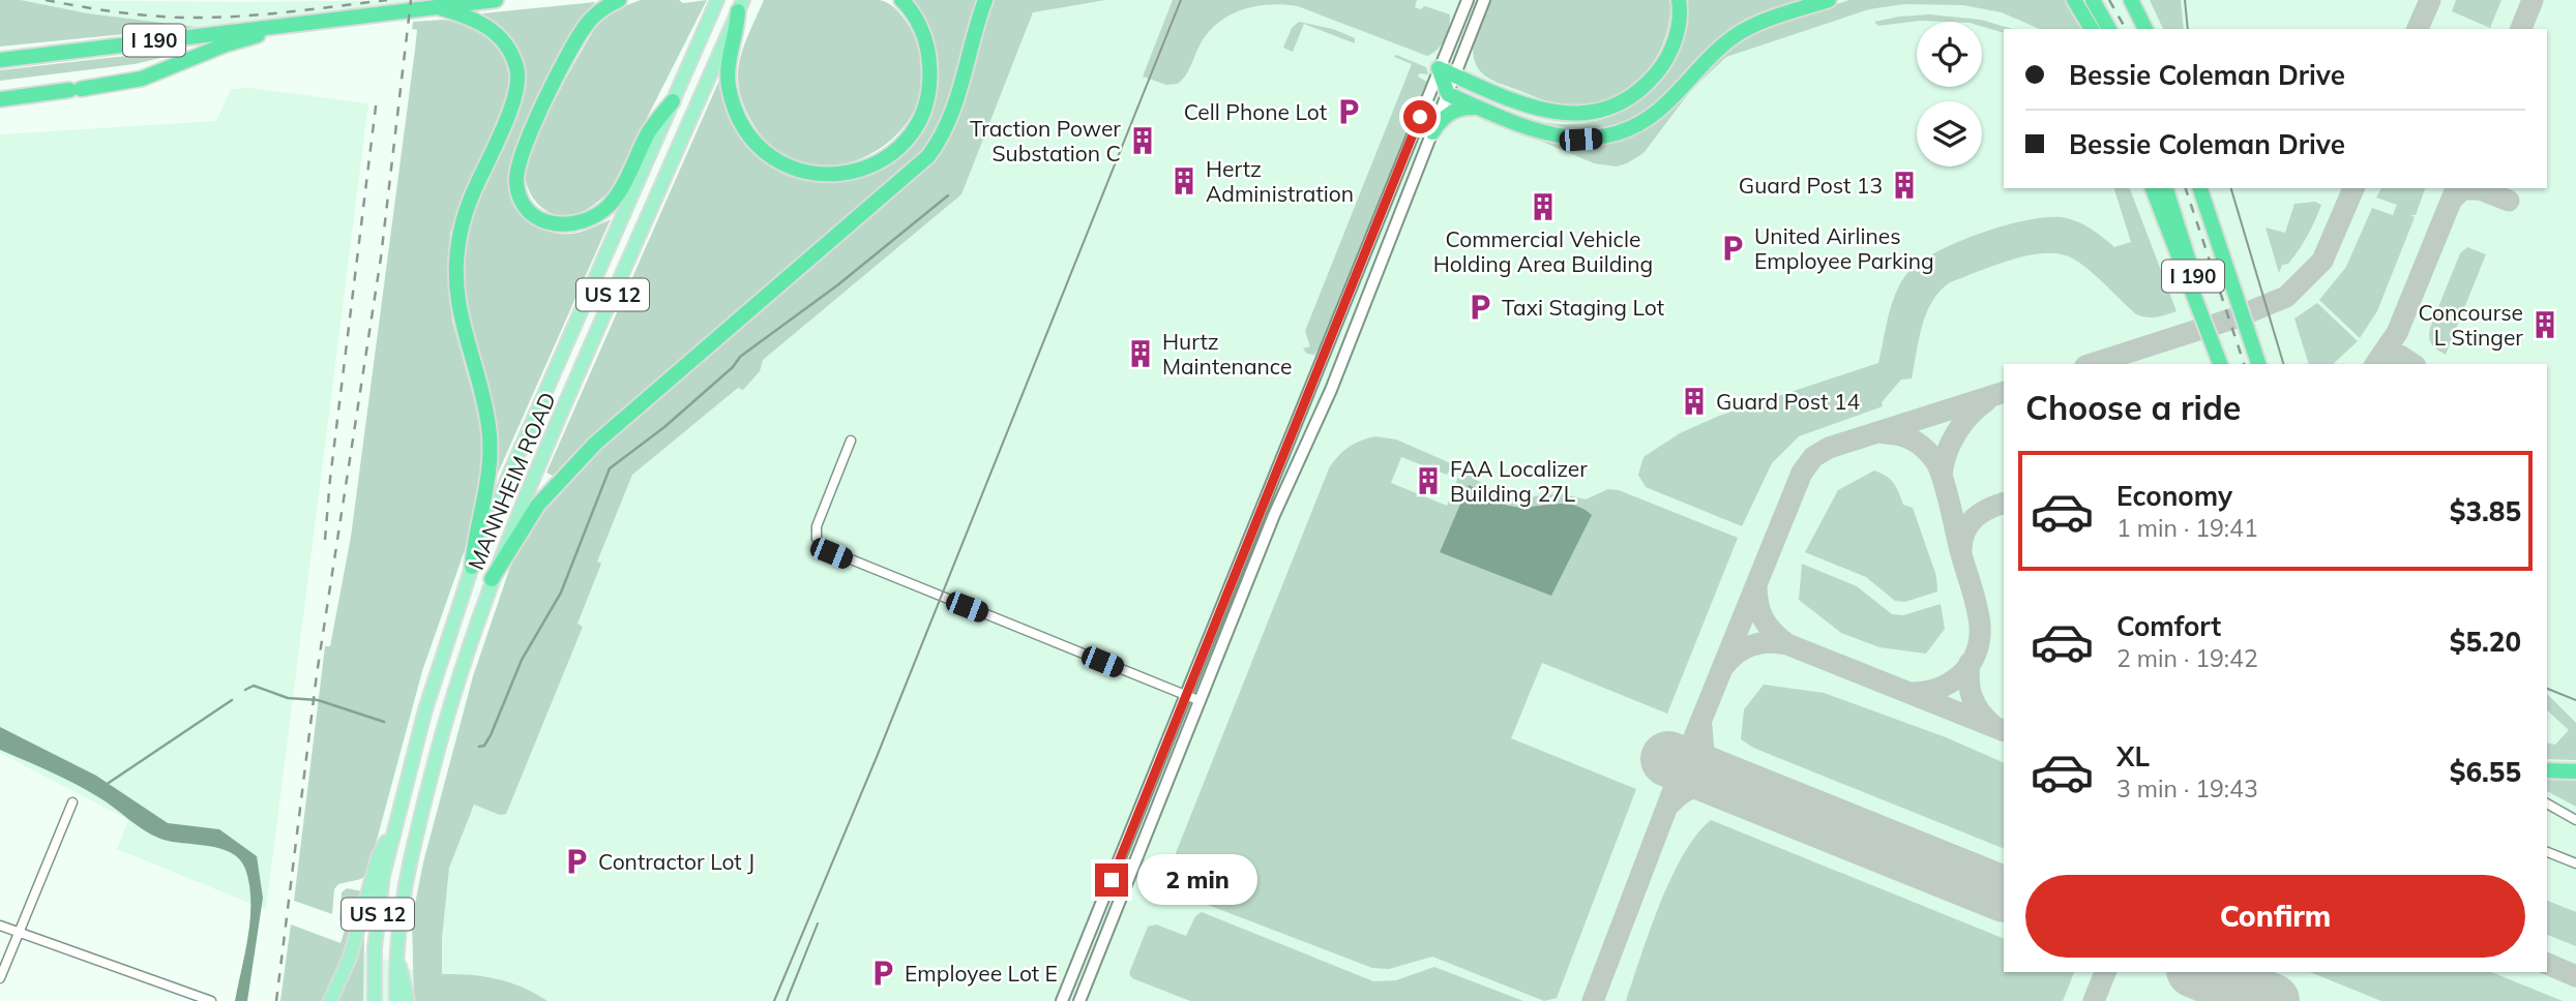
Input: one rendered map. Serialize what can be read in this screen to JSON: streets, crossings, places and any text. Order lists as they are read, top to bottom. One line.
{"streets":{"highway":["I 190"],"main road":["US 12","MANNHEIM ROAD"]},"places":{"parking":["Cell Phone Lot","United Airlines Employee Parking","Taxi Staging Lot","Contractor Lot J","Employee Lot E"],"building":["Traction Power Substation C","Hertz Administration","Guard Post 13","Commercial Vehicle Holding Area Building","Concourse L Stinger","Hurtz Maintenance","Guard Post 14","FAA Localizer Building 27L"]},"page":{"banner":["Bessie Coleman Drive","Bessie Coleman Drive"],"heading":"Choose a ride","list":[{"name":"Economy","note":"1 min · 19:41","value":"$3.85"},{"name":"Comfort","note":"2 min · 19:42","value":"$5.20"},{"name":"XL","note":"3 min · 19:43","value":"$6.55"}],"bubble":"2 min","buttons":"Confirm"}}
